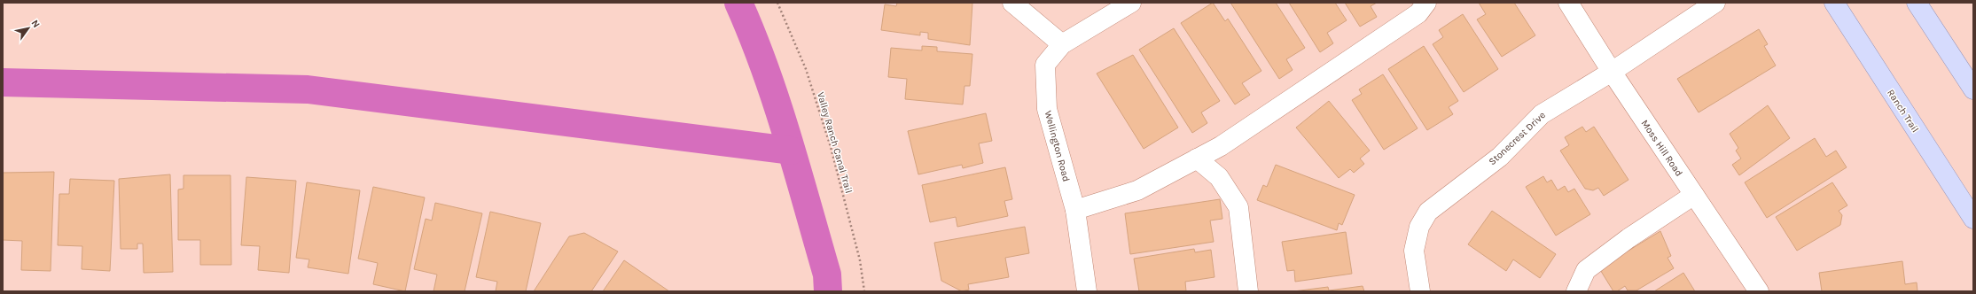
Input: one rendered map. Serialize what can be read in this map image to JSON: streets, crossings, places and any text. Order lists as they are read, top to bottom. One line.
{"streets":{"main road":["Ranch Trail"],"street":["Stonecrest Drive","Wellington Road","Moss Hill Road"],"path":["Valley Ranch Canal Trail"]},"crossings":[["Stonecrest Drive","Moss Hill Road"]],"north":"top right"}
